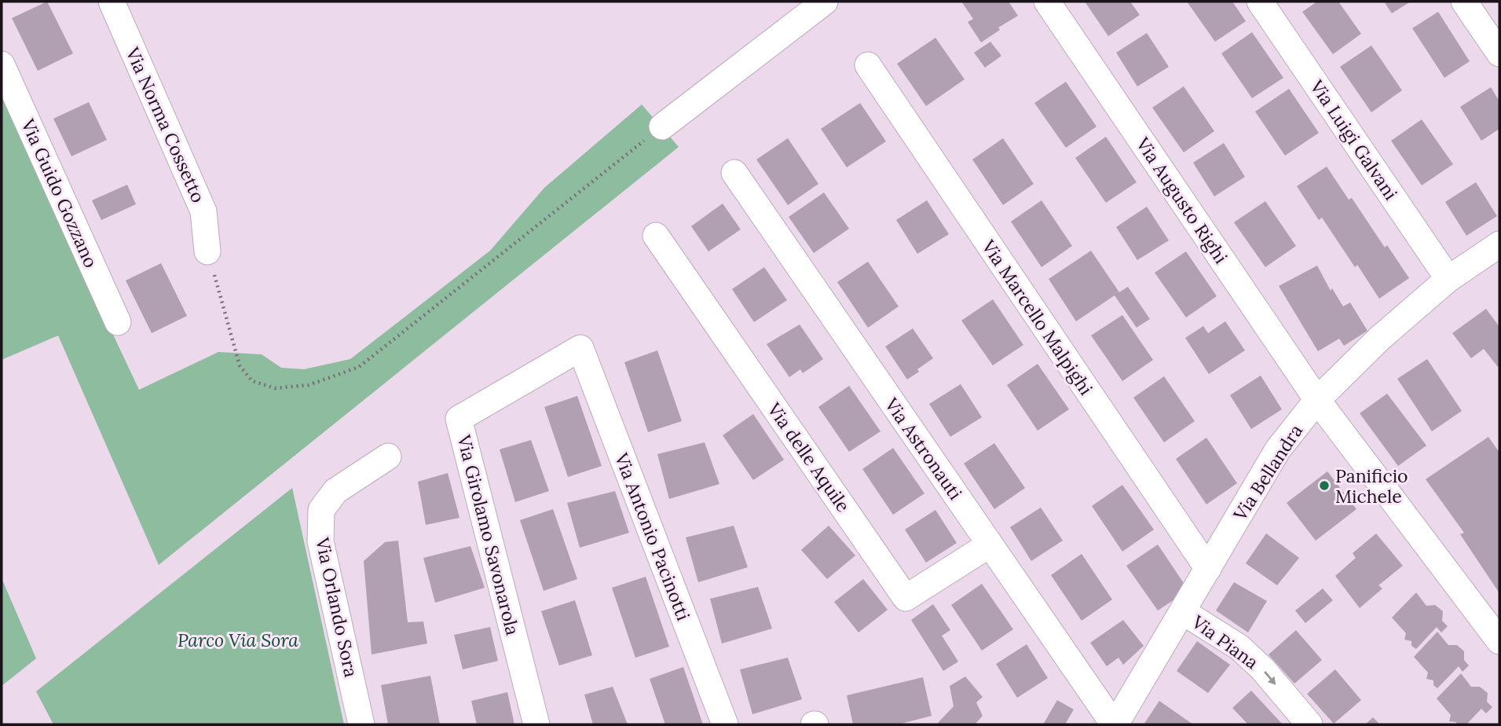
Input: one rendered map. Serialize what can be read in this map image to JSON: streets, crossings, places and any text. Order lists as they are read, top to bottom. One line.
{"streets":{"street":["Via Norma Cossetto","Via Luigi Galvani","Via Guido Gozzano","Via Augusto Righi","Via Marcello Malpighi","Via Astronauti","Via delle Aquile","Via Bellandra","Via Girolamo Savonarola","Via Antonio Pacinotti","Via Orlando Sora","Via Piana"]},"crossings":[["Via Luigi Galvani","Via Bellandra"],["Via Augusto Righi","Via Bellandra"],["Via Marcello Malpighi","Via Bellandra"],["Via Astronauti","Via delle Aquile"],["Via Astronauti","Via Bellandra"],["Via Bellandra","Via Piana"],["Via Girolamo Savonarola","Via Antonio Pacinotti"]],"one_way":["Via Piana"],"parks":["Parco Via Sora"],"places":["Panificio Michele"]}
